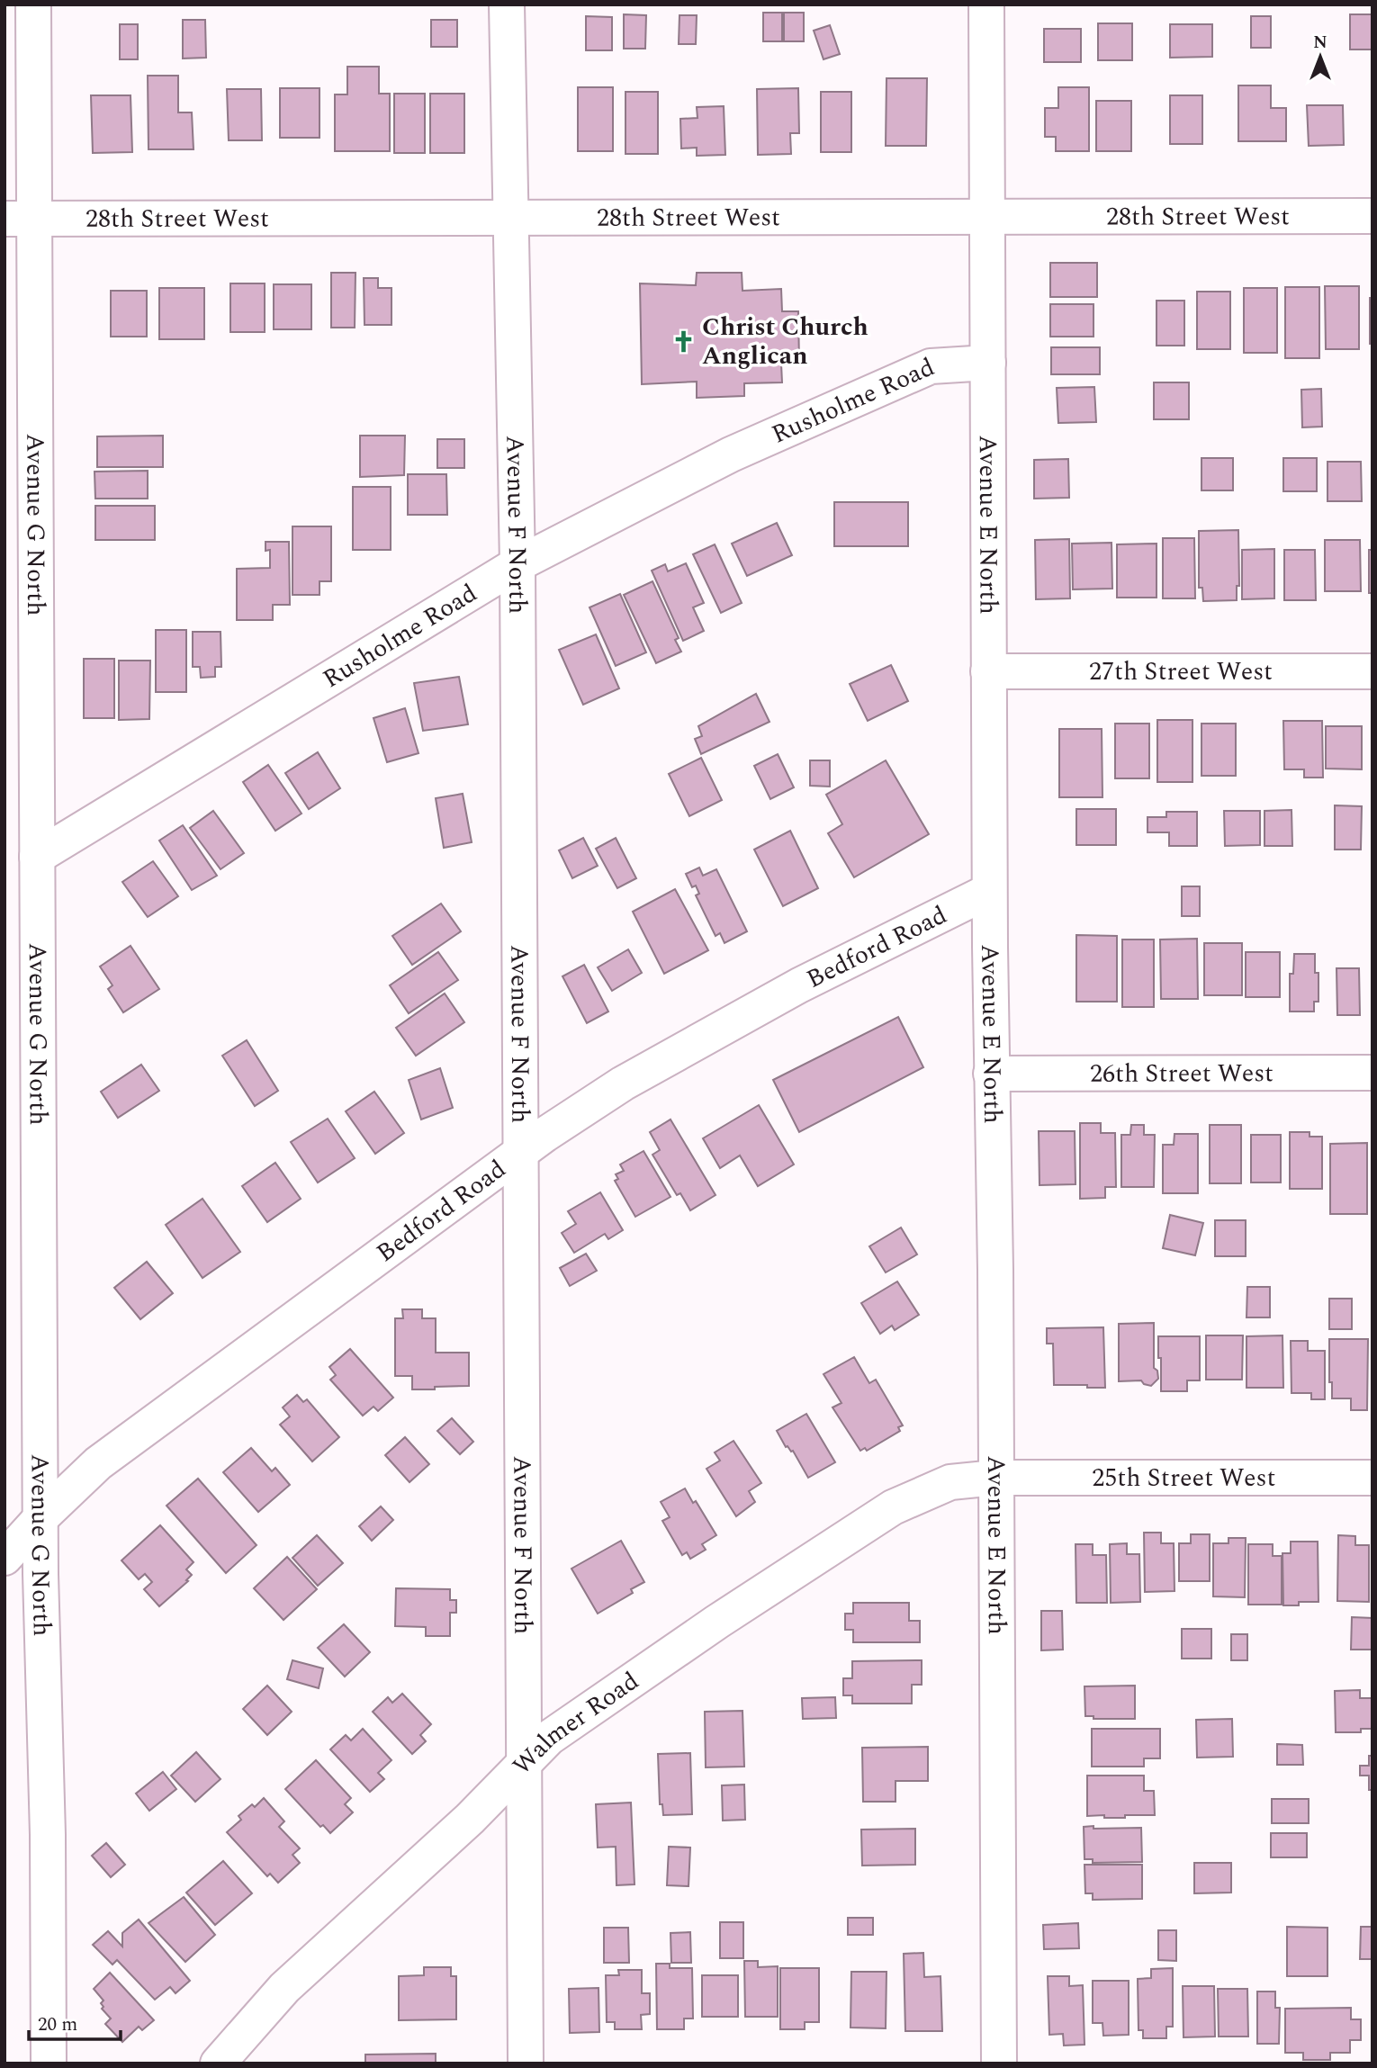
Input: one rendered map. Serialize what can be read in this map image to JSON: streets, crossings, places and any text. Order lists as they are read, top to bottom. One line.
{"streets":{"street":["28th Street West","Rusholme Road","Avenue G North","Avenue F North","Avenue E North","27th Street West","Bedford Road","26th Street West","25th Street West","Walmer Road"]},"crossings":[["28th Street West","Avenue G North"],["28th Street West","Avenue F North"],["28th Street West","Avenue E North"],["Rusholme Road","Avenue G North"],["Rusholme Road","Avenue F North"],["Rusholme Road","Avenue E North"],["Avenue G North","Bedford Road"],["Avenue F North","Bedford Road"],["Avenue F North","Walmer Road"],["Avenue E North","27th Street West"],["Avenue E North","Bedford Road"],["Avenue E North","26th Street West"],["Avenue E North","25th Street West"],["Avenue E North","Walmer Road"],["25th Street West","Walmer Road"]],"places":{"church":["Christ Church Anglican"]},"scale_bar":"20 m","north":"top"}
